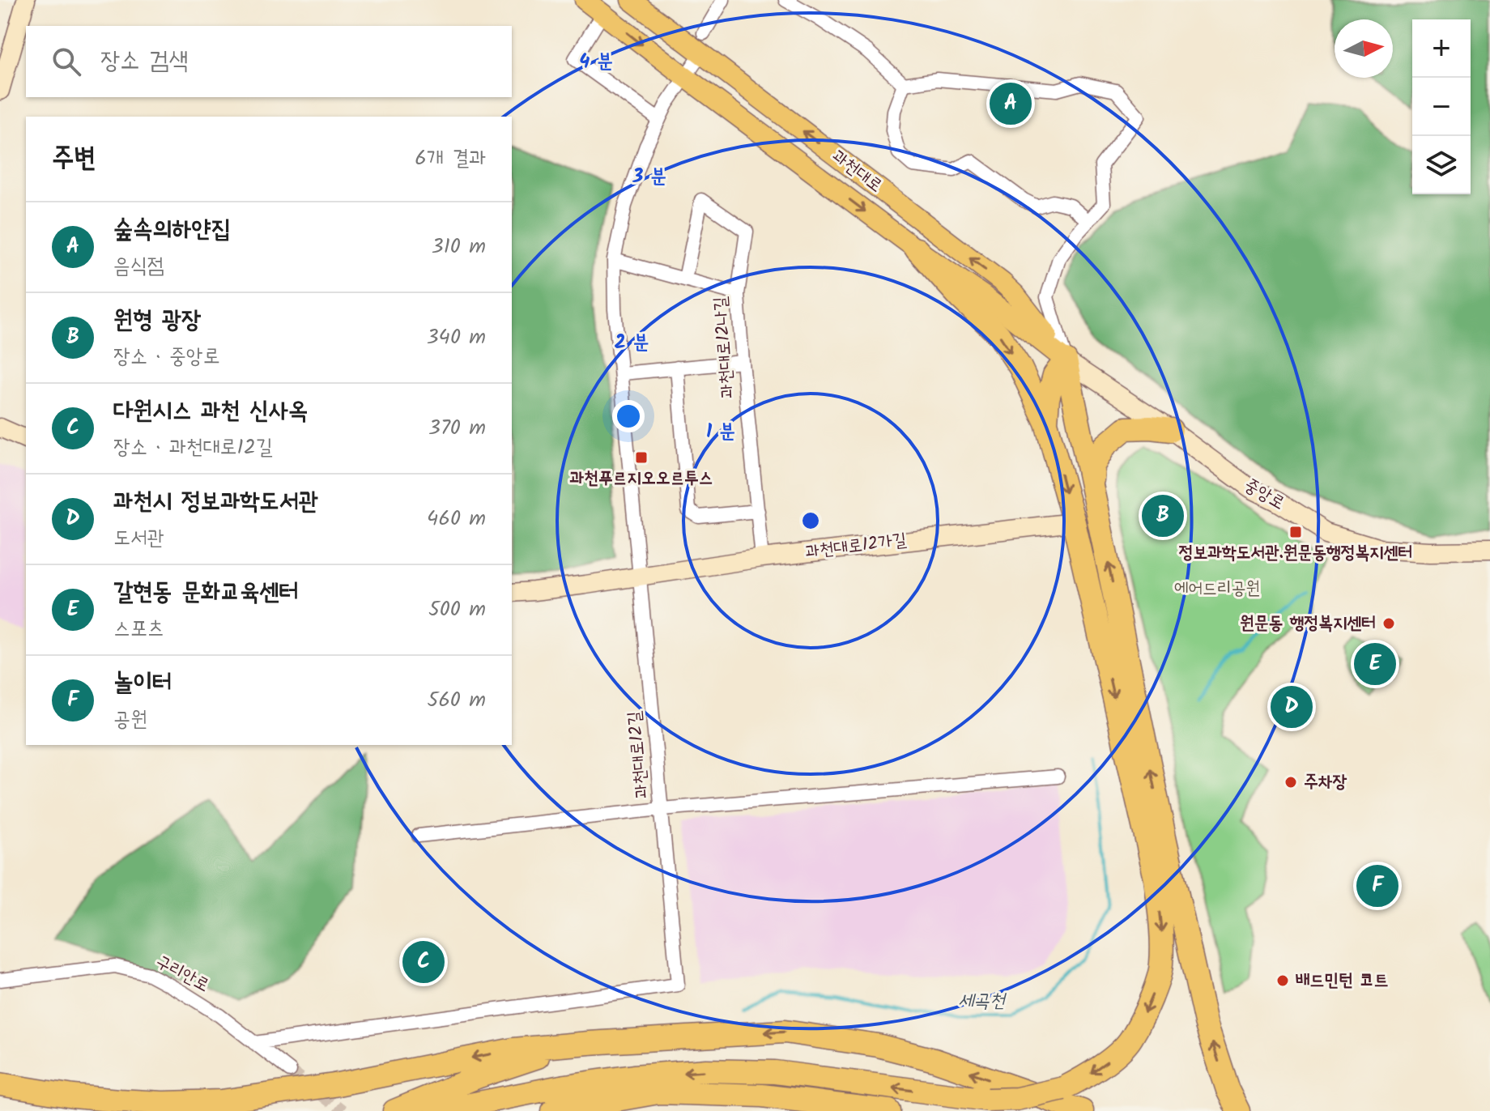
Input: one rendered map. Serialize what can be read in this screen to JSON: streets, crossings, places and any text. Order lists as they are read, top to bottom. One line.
{"streets":{"main road":["과천대로"],"street":["과천대로12나길","중앙로","과천대로12가길","과천대로12길","구리안로"]},"crossings":[["과천대로","중앙로"],["과천대로","과천대로12길"],["과천대로12나길","과천대로12가길"],["과천대로12가길","과천대로12길"],["과천대로12길","구리안로"]],"water":["세곡천"],"parks":["에어드리공원"],"places":{"transit":["과천푸르지오오르투스","정보과학도서관.원문동행정복지센터"],"other":["원문동 행정복지센터","주차장","배드민턴 코트"]},"north":"right","page":{"map_buttons":["+","−"],"search":"장소 검색","pins":["A","B","E","D","F","C"],"heading":["주변","6개 결과"],"list":[{"mark":"A","name":"숲속의하얀집","note":"음식점","value":"310 m"},{"mark":"B","name":"원형 광장","note":"장소 · 중앙로","value":"340 m"},{"mark":"C","name":"다원시스 과천 신사옥","note":"장소 · 과천대로12길","value":"370 m"},{"mark":"D","name":"과천시 정보과학도서관","note":"도서관","value":"460 m"},{"mark":"E","name":"갈현동 문화교육센터","note":"스포츠","value":"500 m"},{"mark":"F","name":"놀이터","note":"공원","value":"560 m"}]},"rings":["4 분","3 분","2 분","1 분"]}
